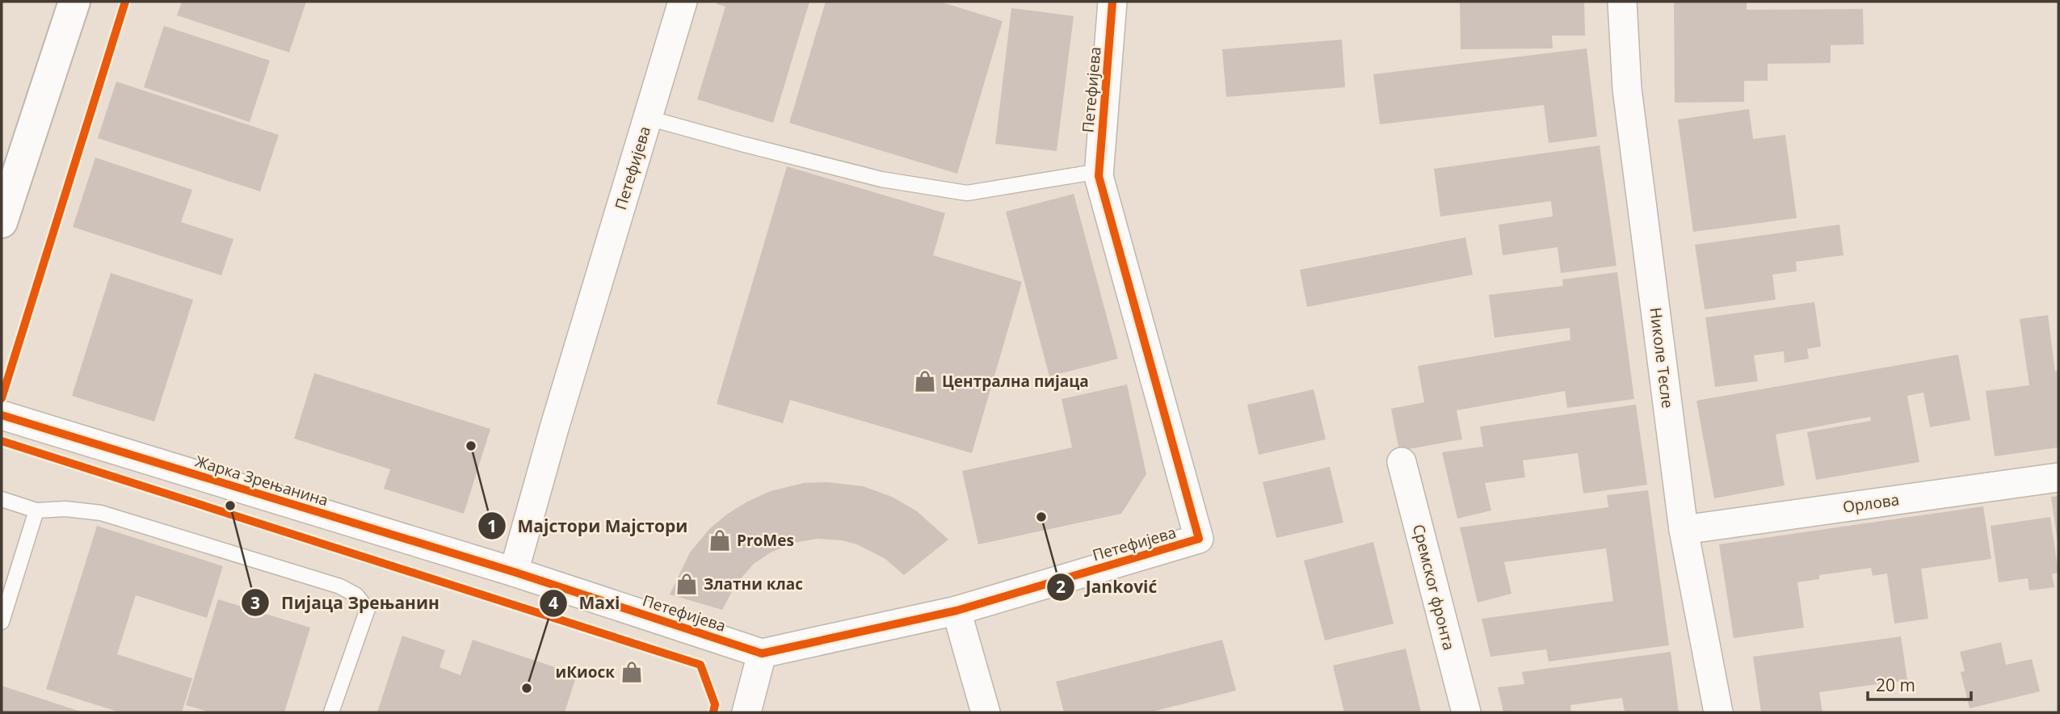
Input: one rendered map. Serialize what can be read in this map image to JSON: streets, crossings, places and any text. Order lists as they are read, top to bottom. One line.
{"streets":{"street":["Петефијева","Николе Тесле","Жарка Зрењанина","Орлова","Сремског фронта"]},"crossings":[["Петефијева","Жарка Зрењанина"],["Николе Тесле","Орлова"]],"places":{"shop":["Централна пијаца","ProMes","Златни клас","иКиоск"],"other":["Мајстори Мајстори","Пијаца Зрењанин","Janković","Maxi"]},"scale_bar":"20 m"}
